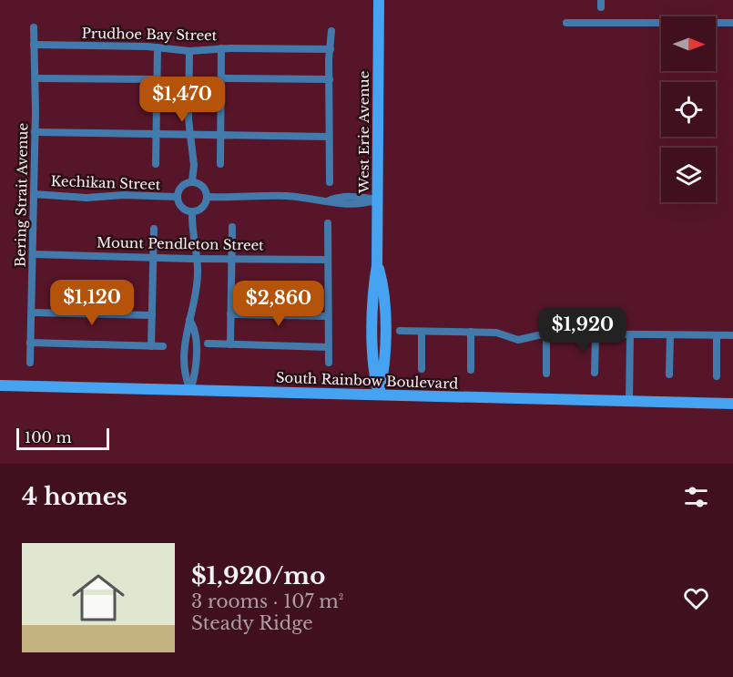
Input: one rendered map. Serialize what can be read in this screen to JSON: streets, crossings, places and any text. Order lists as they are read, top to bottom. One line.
{"streets":{"street":["Prudhoe Bay Street","West Erie Avenue","Kechikan Street","Bering Strait Avenue","Mount Pendleton Street","South Rainbow Boulevard"]},"crossings":[["Prudhoe Bay Street","Bering Strait Avenue"],["West Erie Avenue","South Rainbow Boulevard"],["Kechikan Street","Bering Strait Avenue"],["Bering Strait Avenue","Mount Pendleton Street"]],"scale_bar":"100 m","north":"right","page":{"price":["$1,470","$1,120","$2,860","$1,920"],"scale":"100 m","heading":"4 homes","list":[{"name":"$1,920/mo","note":"3 rooms · 107 m² · Steady Ridge"}]}}
